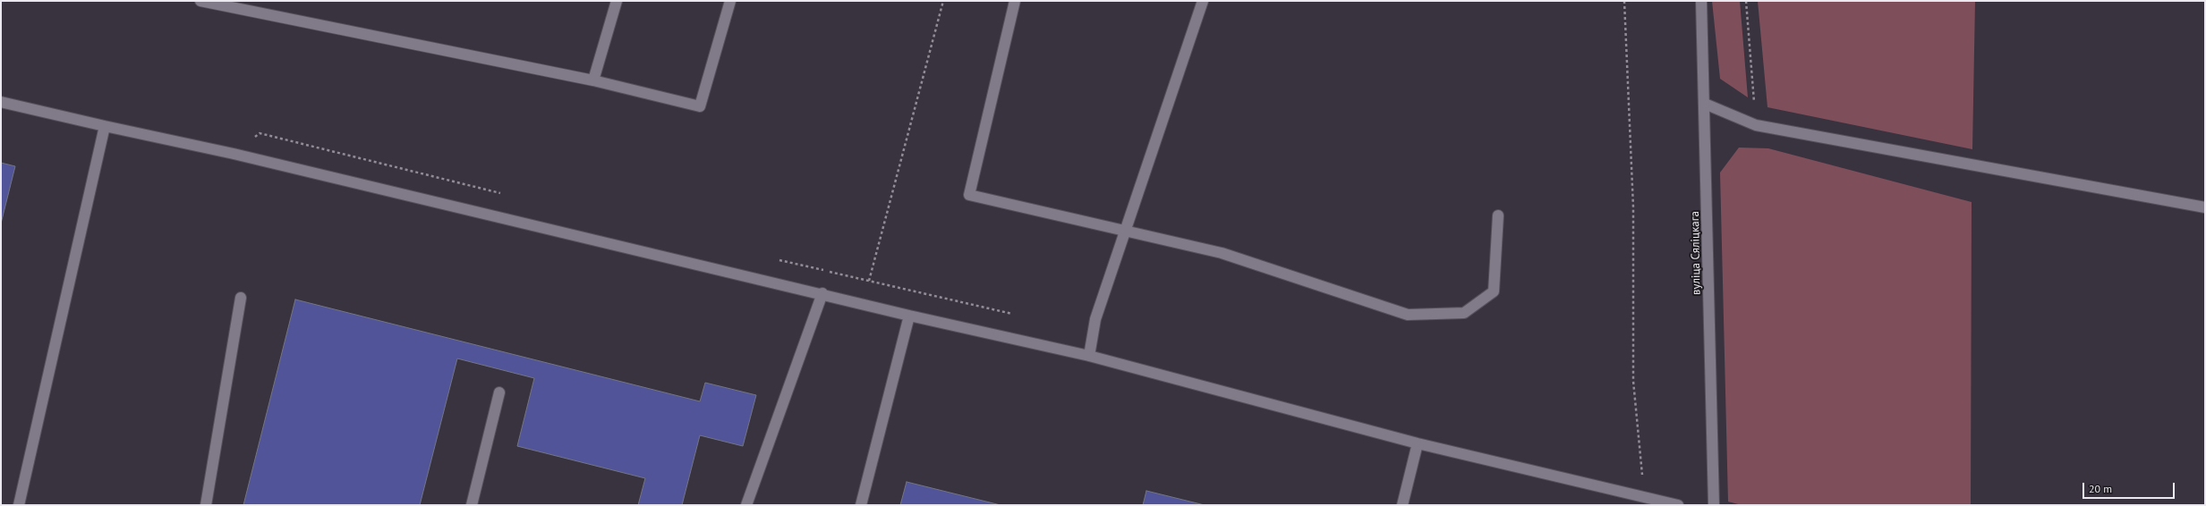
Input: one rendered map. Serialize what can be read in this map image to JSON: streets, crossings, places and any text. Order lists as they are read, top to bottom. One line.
{"streets":{"main road":["вуліца Сяліцкага"]},"scale_bar":"20 m"}
